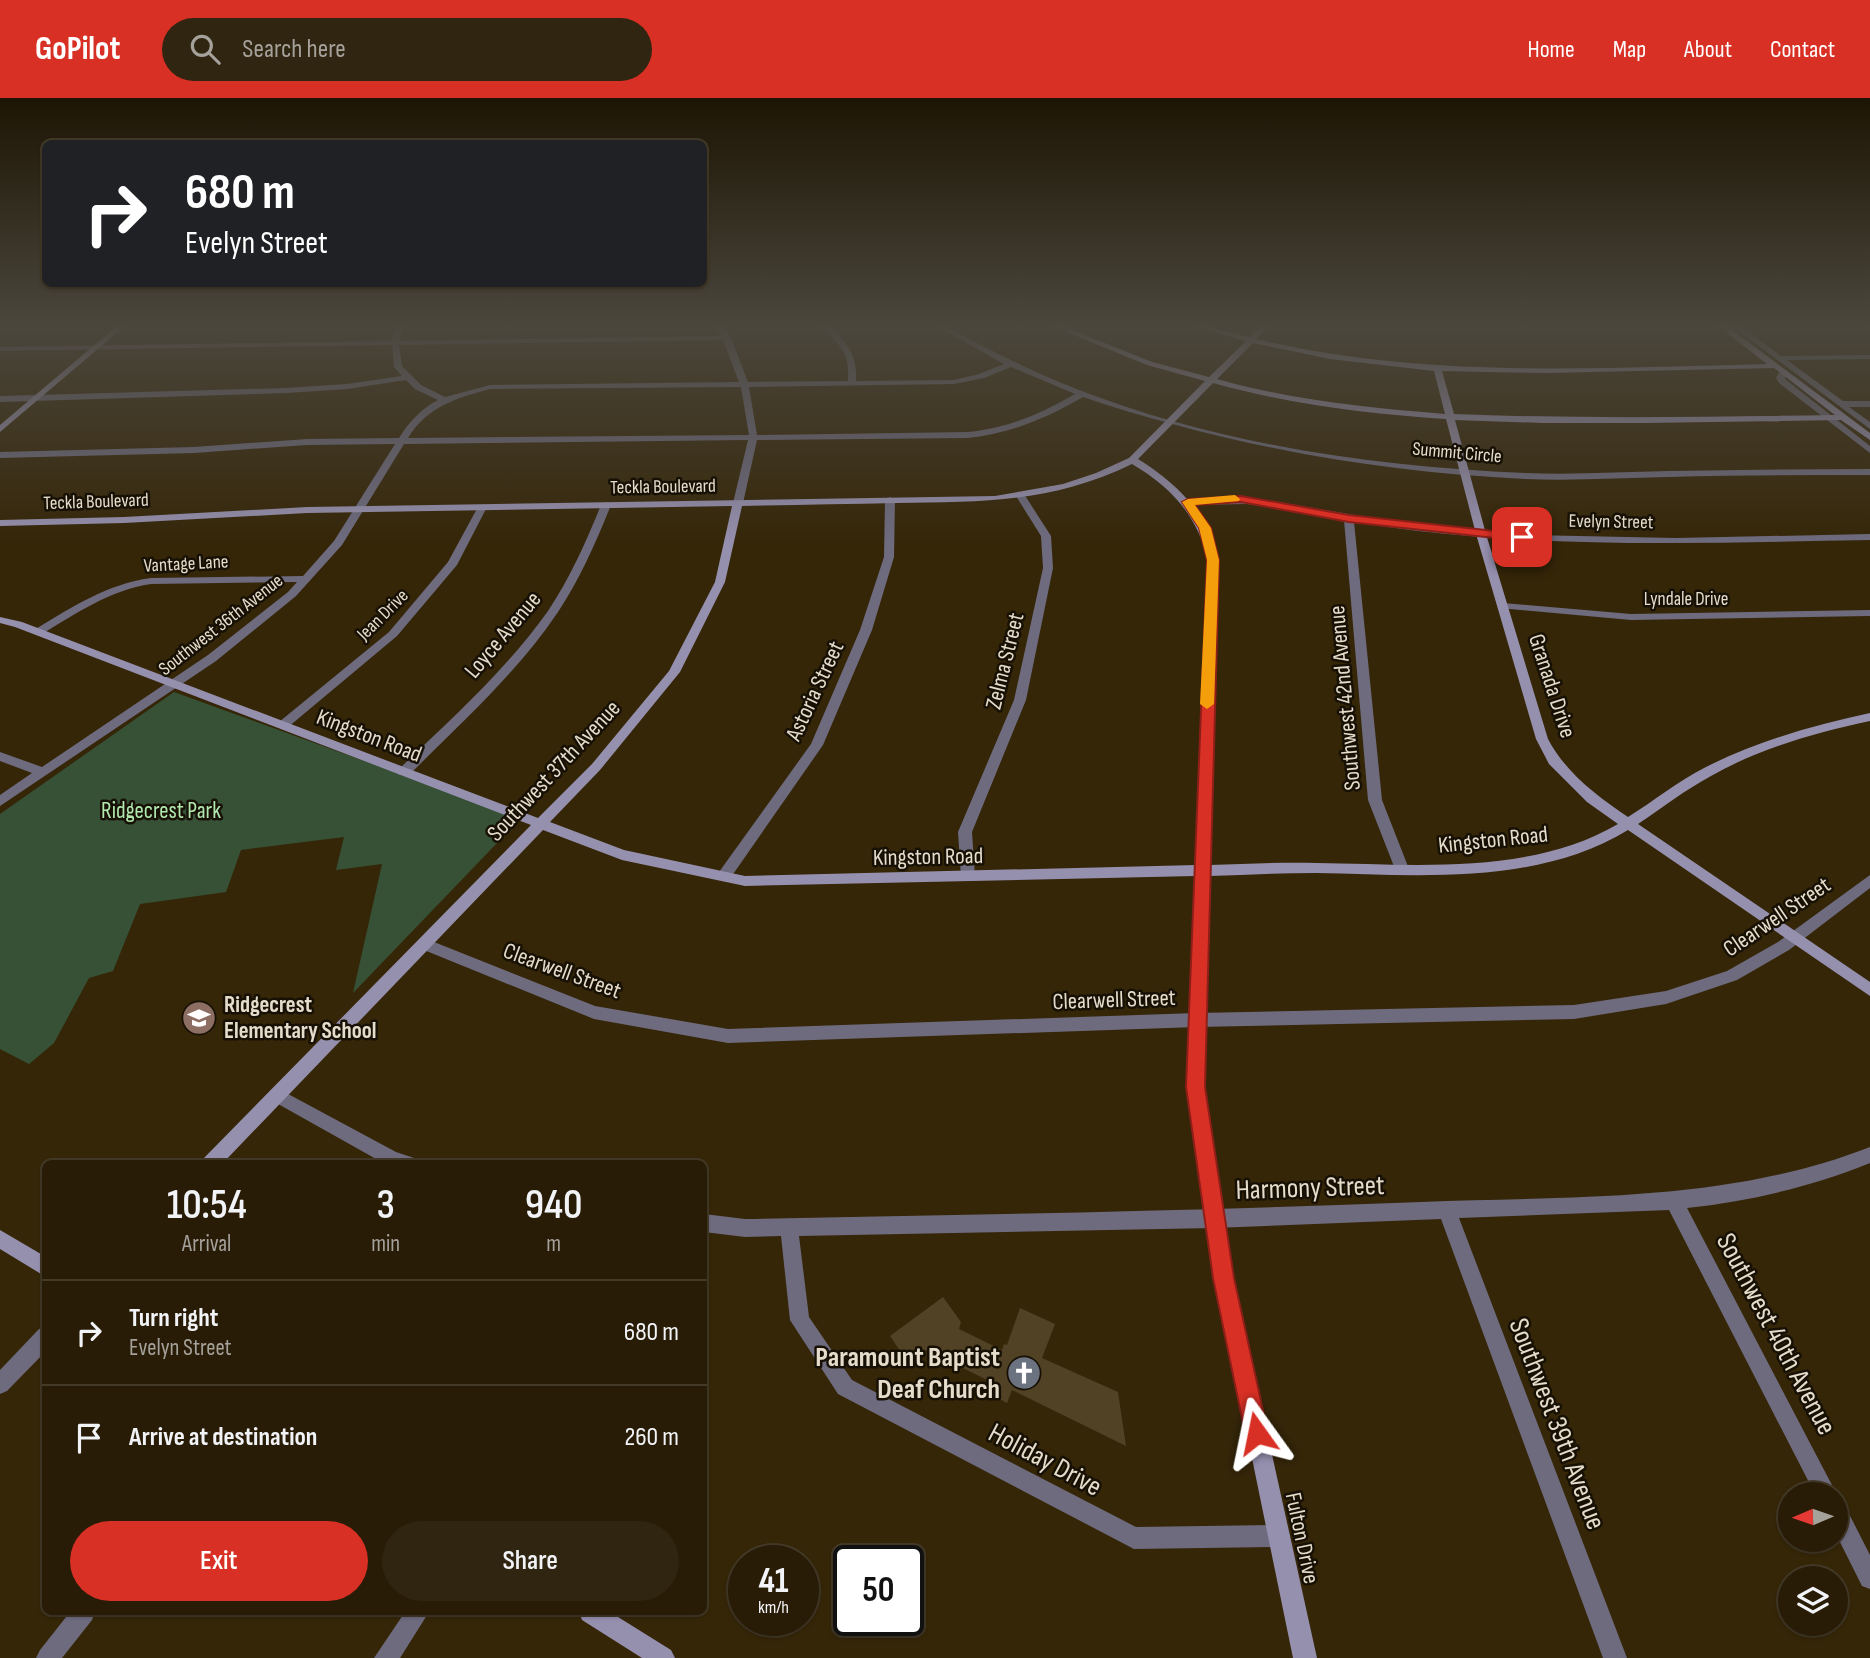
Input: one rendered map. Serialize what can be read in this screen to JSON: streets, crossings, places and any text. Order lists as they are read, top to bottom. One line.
{"streets":{"street":["Summit Circle","Teckla Boulevard","Evelyn Street","Vantage Lane","Lyndale Drive","Jean Drive","Southwest 36th Avenue","Loyce Avenue","Zelma Street","Granada Drive","Astoria Street","Southwest 42nd Avenue","Kingston Road","Southwest 37th Avenue","Clearwell Street","Harmony Street","Southwest 40th Avenue","Southwest 39th Avenue","Holiday Drive","Fulton Drive"]},"crossings":[["Summit Circle","Teckla Boulevard"],["Summit Circle","Granada Drive"],["Teckla Boulevard","Jean Drive"],["Teckla Boulevard","Southwest 36th Avenue"],["Teckla Boulevard","Loyce Avenue"],["Teckla Boulevard","Zelma Street"],["Teckla Boulevard","Astoria Street"],["Teckla Boulevard","Southwest 37th Avenue"],["Teckla Boulevard","Fulton Drive"],["Evelyn Street","Granada Drive"],["Evelyn Street","Southwest 42nd Avenue"],["Evelyn Street","Fulton Drive"],["Vantage Lane","Southwest 36th Avenue"],["Vantage Lane","Kingston Road"],["Lyndale Drive","Granada Drive"],["Jean Drive","Kingston Road"],["Southwest 36th Avenue","Kingston Road"],["Loyce Avenue","Kingston Road"],["Zelma Street","Kingston Road"],["Granada Drive","Kingston Road"],["Granada Drive","Clearwell Street"],["Astoria Street","Kingston Road"],["Southwest 42nd Avenue","Kingston Road"],["Kingston Road","Southwest 37th Avenue"],["Kingston Road","Fulton Drive"],["Southwest 37th Avenue","Clearwell Street"],["Clearwell Street","Fulton Drive"],["Harmony Street","Southwest 40th Avenue"],["Harmony Street","Southwest 39th Avenue"],["Harmony Street","Holiday Drive"],["Harmony Street","Fulton Drive"],["Holiday Drive","Fulton Drive"]],"parks":["Ridgecrest Park"],"places":{"school or university":["Ridgecrest Elementary School"],"church":["Paramount Baptist Deaf Church"]},"north":"left","page":{"header":"GoPilot","search":"Search here","nav":["Home","Map","About","Contact"],"turn":["680 m","Evelyn Street"],"eta":["10:54","Arrival","3","min","940","m"],"list":[{"name":"Turn right","note":"Evelyn Street","value":"680 m"},{"name":"Arrive at destination","value":"260 m"}],"buttons":["Exit","Share"],"speed":"41 km/h","limit":"50"}}
